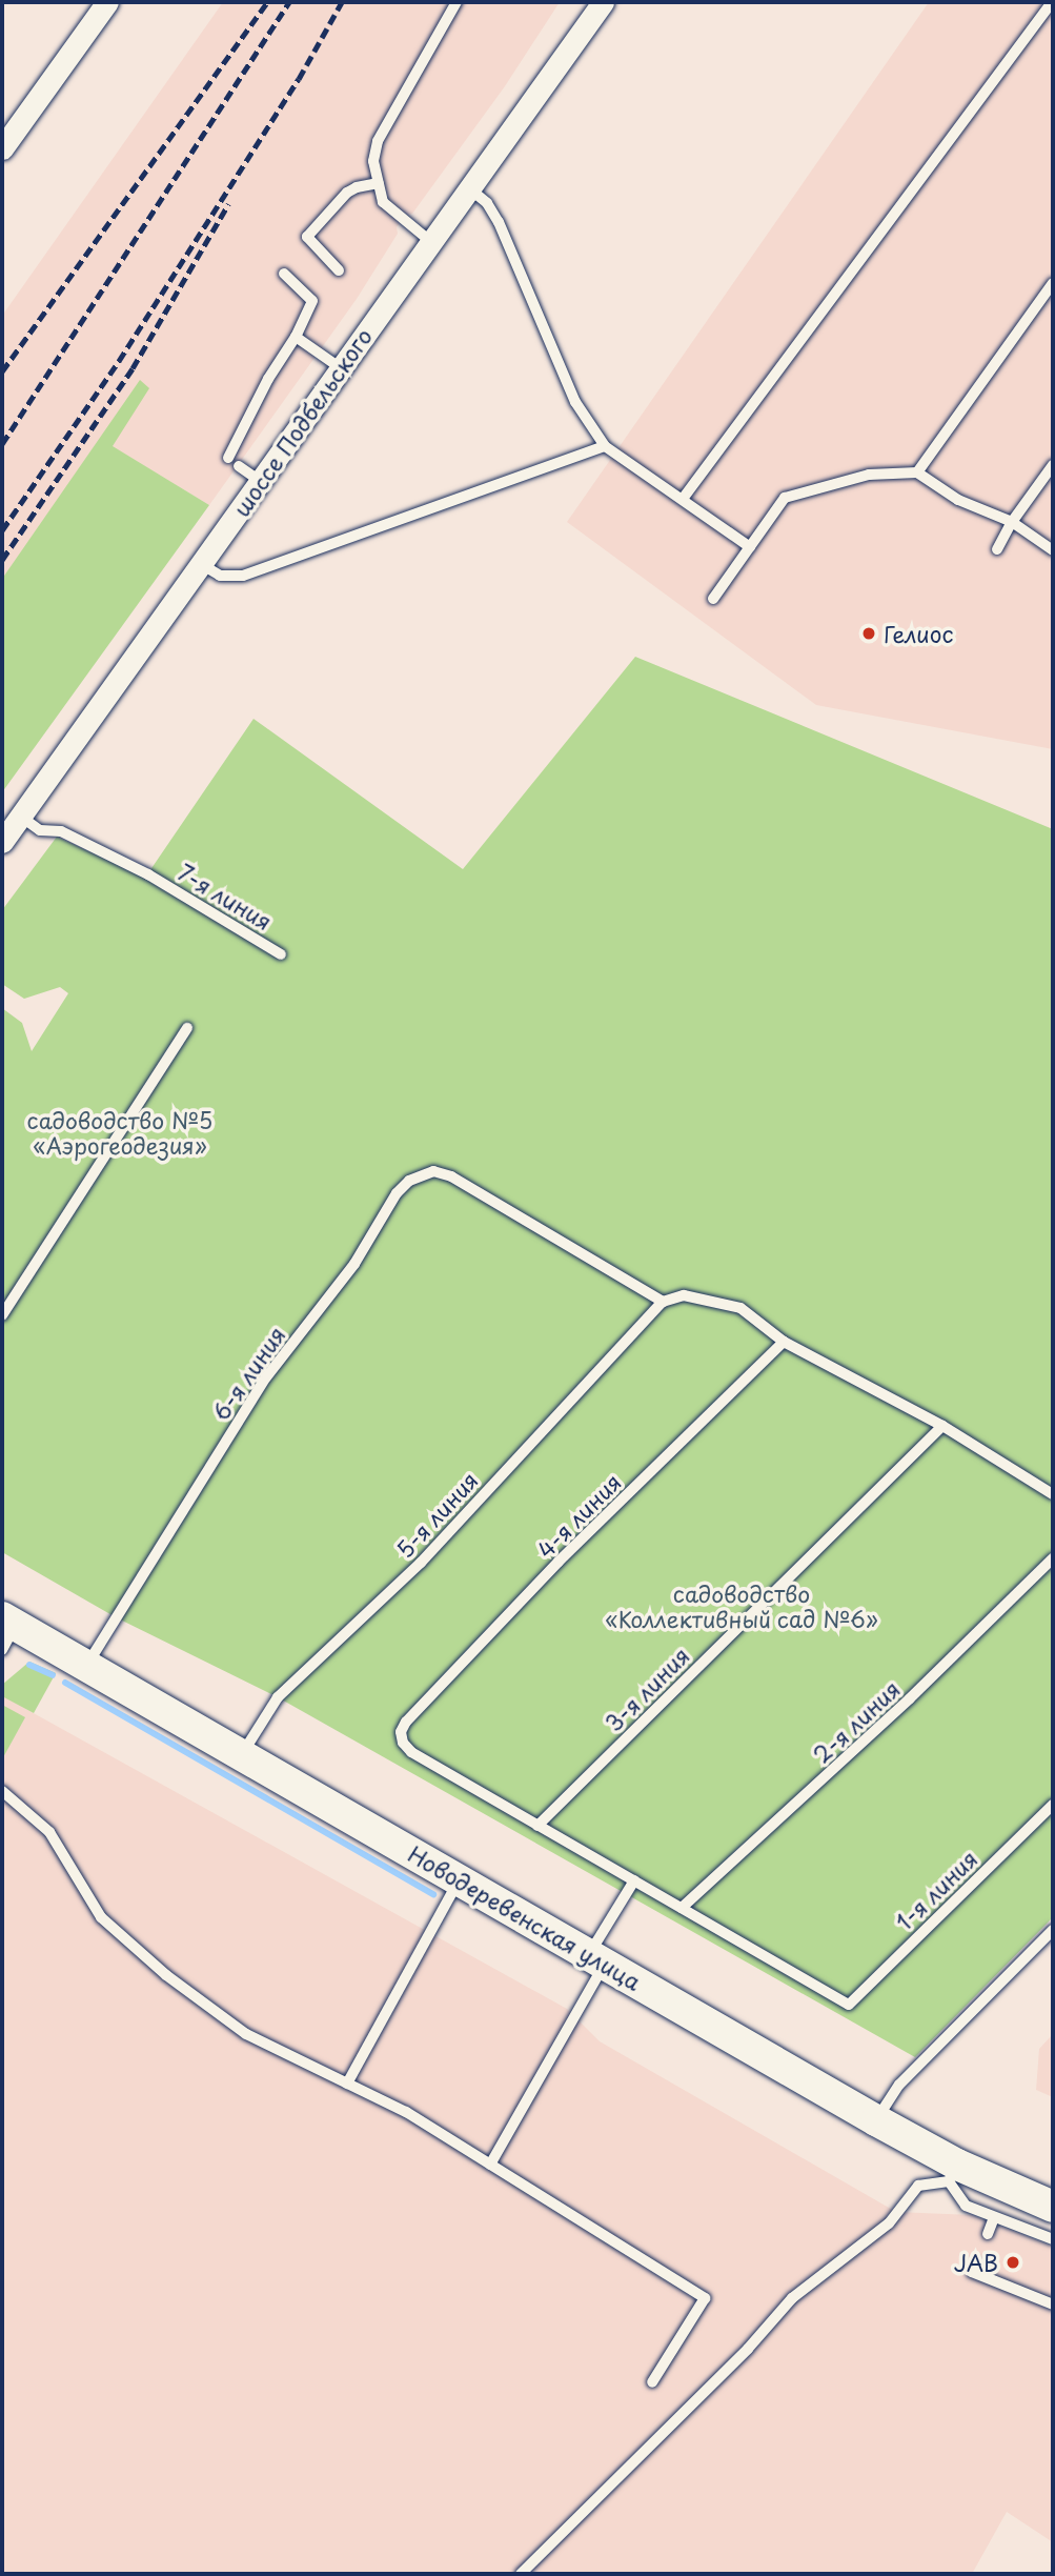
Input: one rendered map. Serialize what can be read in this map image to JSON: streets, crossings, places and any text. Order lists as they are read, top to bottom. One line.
{"streets":{"main road":["Новодеревенская улица"],"street":["шоссе Подбельского"],"lane":["7-я линия","6-я линия","5-я линия","4-я линия","3-я линия","2-я линия","1-я линия"]},"crossings":[["шоссе Подбельского","7-я линия"],["6-я линия","5-я линия"],["6-я линия","Новодеревенская улица"],["5-я линия","Новодеревенская улица"],["4-я линия","3-я линия"],["2-я линия","1-я линия"]],"parks":["садоводство №5 «Аэрогеодезия»","садоводство «Коллективный сад №6»"],"places":["Гелиос","JAB"]}
